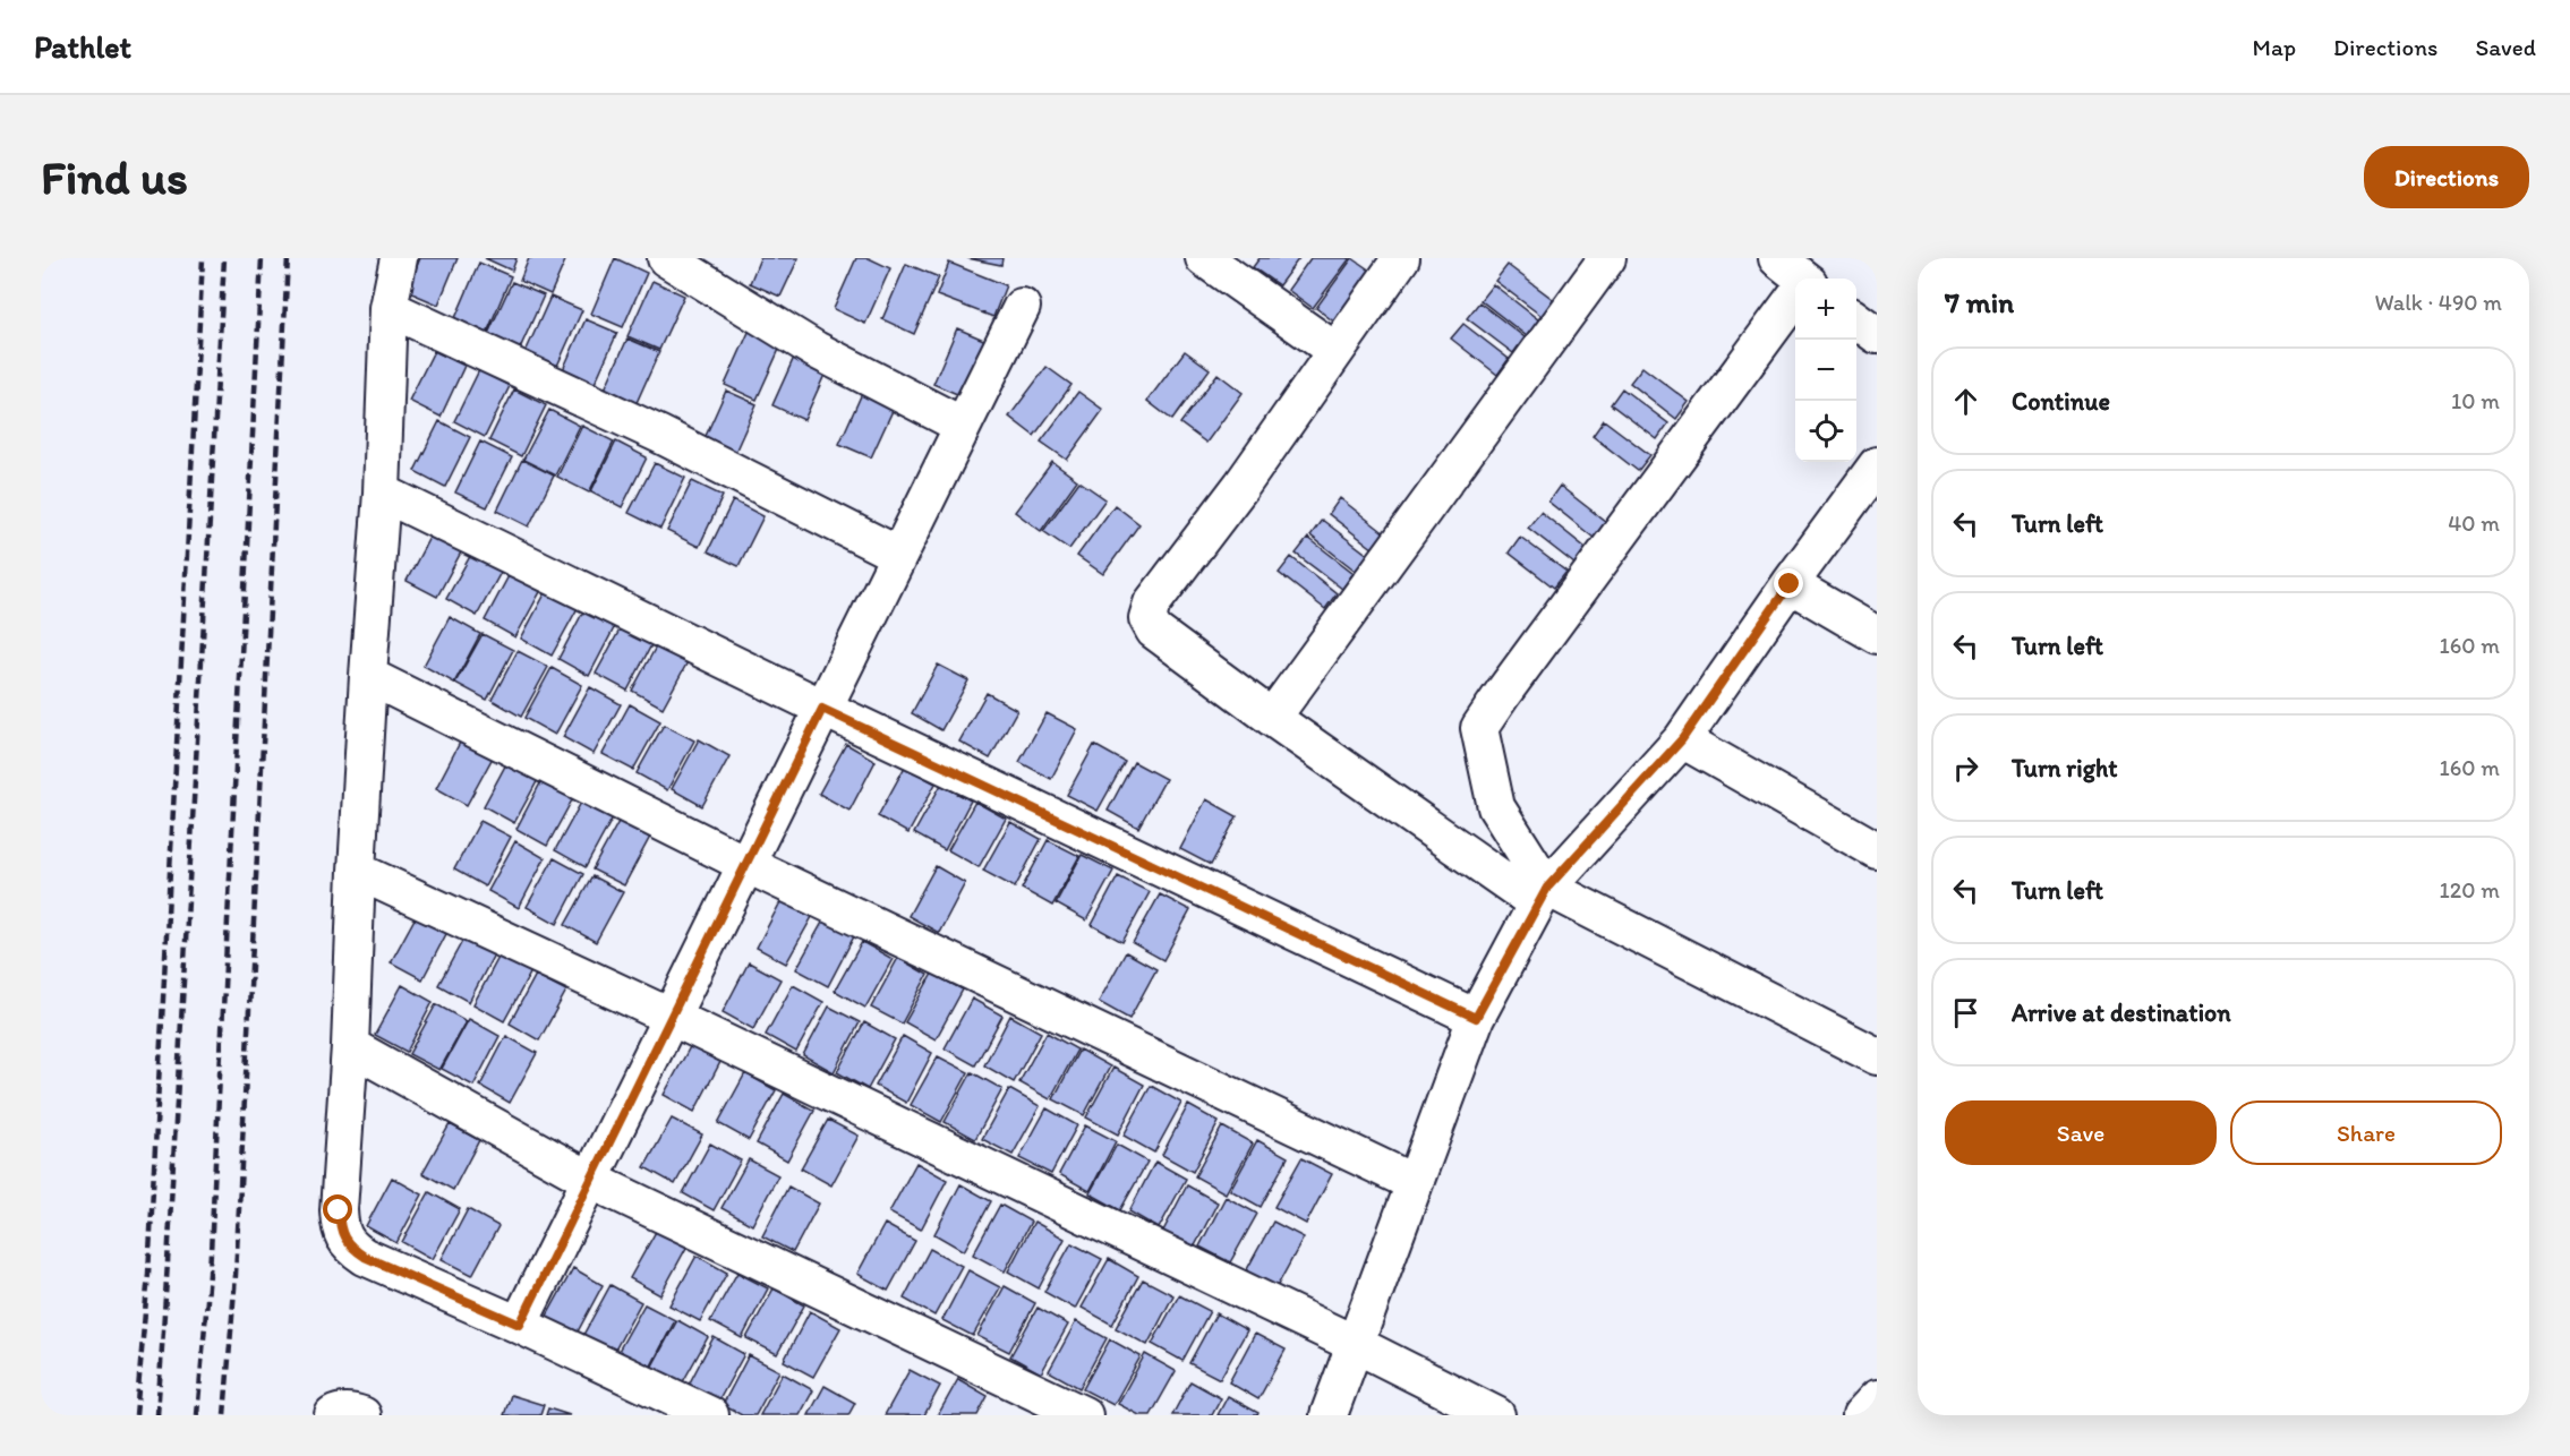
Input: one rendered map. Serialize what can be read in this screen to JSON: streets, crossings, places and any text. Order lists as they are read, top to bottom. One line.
{"page":{"header":"Pathlet","nav":["Map","Directions","Saved"],"buttons":["Directions",["Save","Share"]],"title":"Find us","heading":["7 min","Walk · 490 m"],"map_buttons":["+","−"],"list":[["Continue","10 m"],["Turn left","40 m"],["Turn left","160 m"],["Turn right","160 m"],["Turn left","120 m"],"Arrive at destination"]}}
